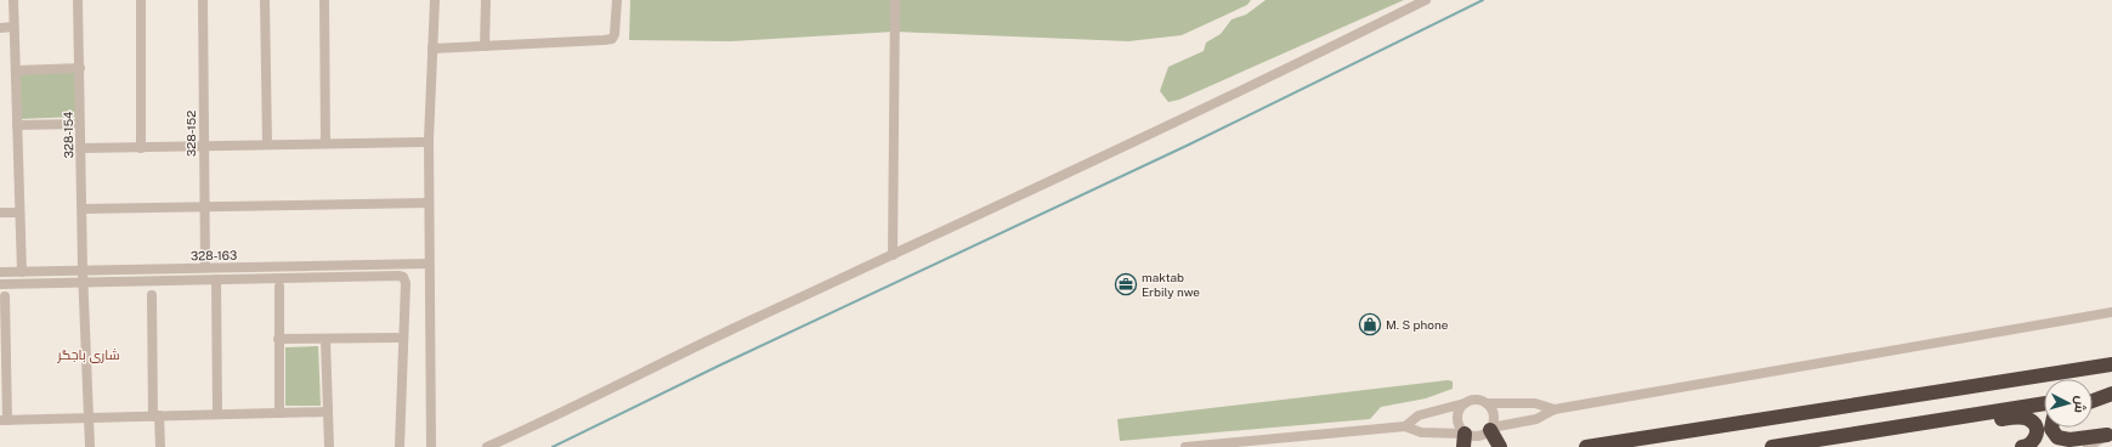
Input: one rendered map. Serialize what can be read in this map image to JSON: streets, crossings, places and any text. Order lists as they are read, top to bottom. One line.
{"streets":{"street":["328-152","328-154","328-163"]},"crossings":[["328-152","328-163"],["328-154","328-163"]],"districts":["شاری باجگر"],"places":{"office":["maktab Erbily nwe"],"shop":["M. S phone"]},"north":"right"}
